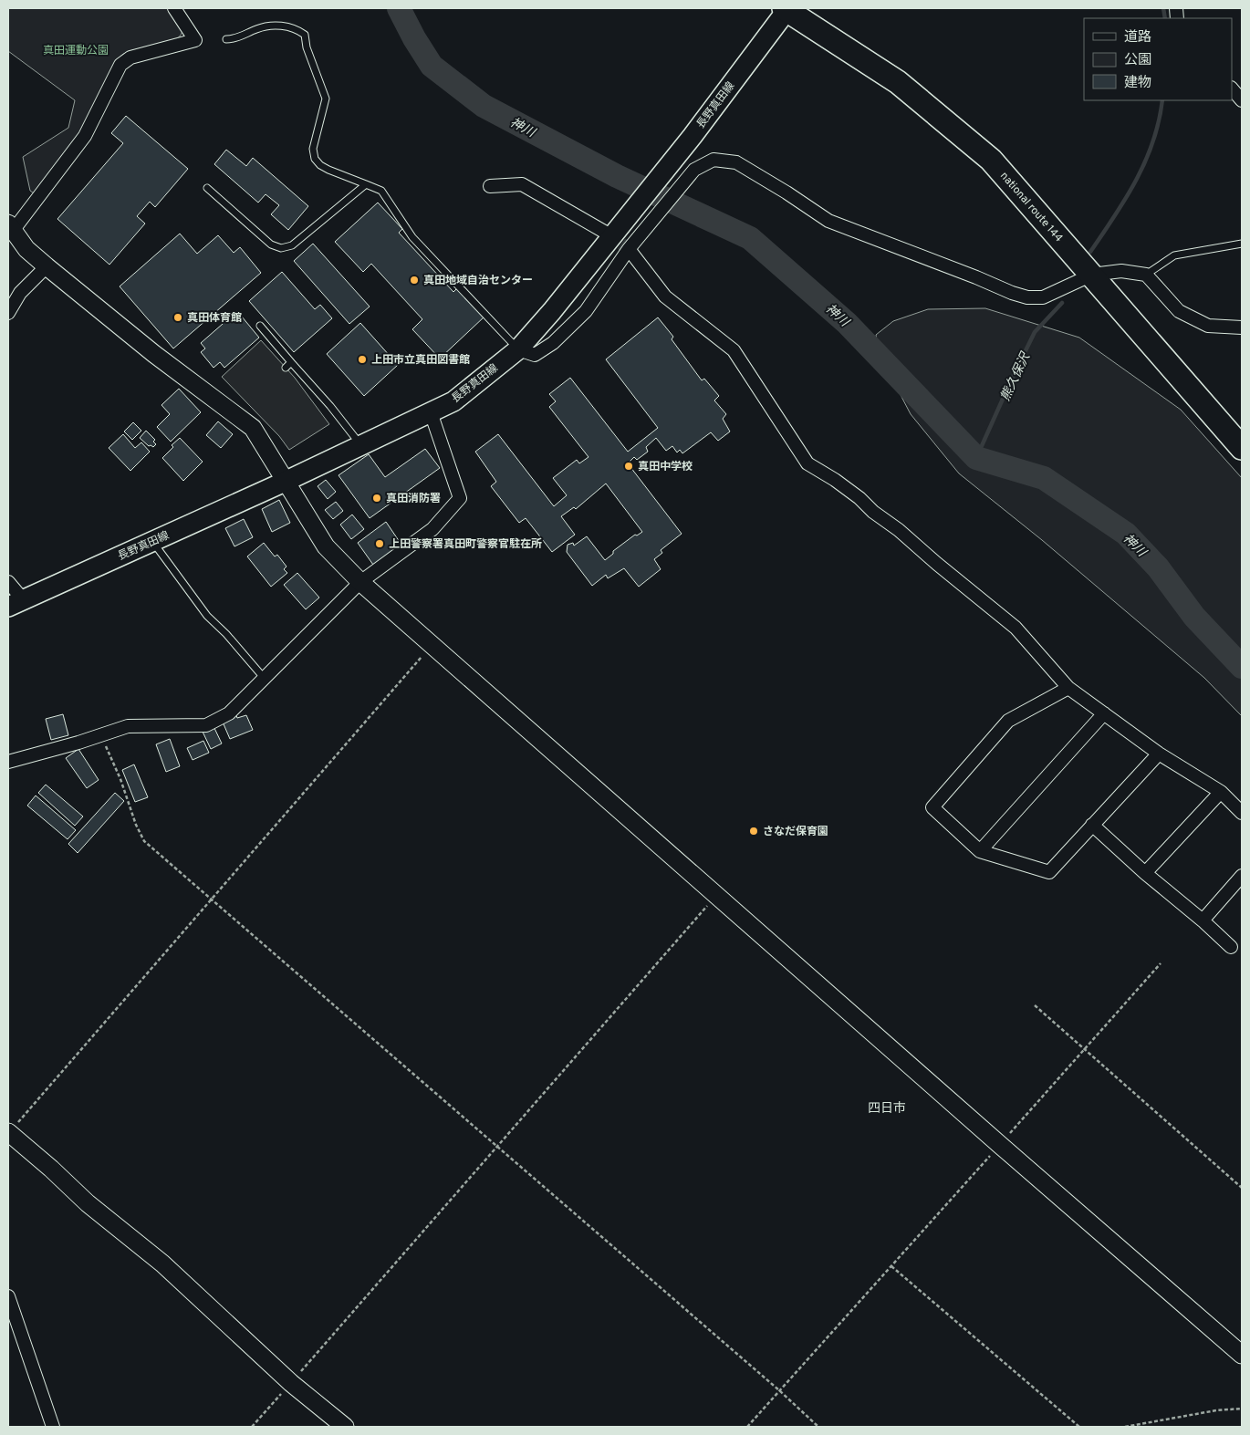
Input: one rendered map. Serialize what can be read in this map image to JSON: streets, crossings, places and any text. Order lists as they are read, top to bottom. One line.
{"streets":{"highway":["national route 144"],"main road":["長野真田線"]},"crossings":[["長野真田線","national route 144"]],"districts":["四日市"],"water":["神川","熊久保沢"],"parks":["真田運動公園"],"places":["真田地域自治センター","真田体育館","上田市立真田図書館","真田中学校","真田消防署","上田警察署真田町警察官駐在所","さなだ保育園"],"legend":["道路","公園","建物"]}
